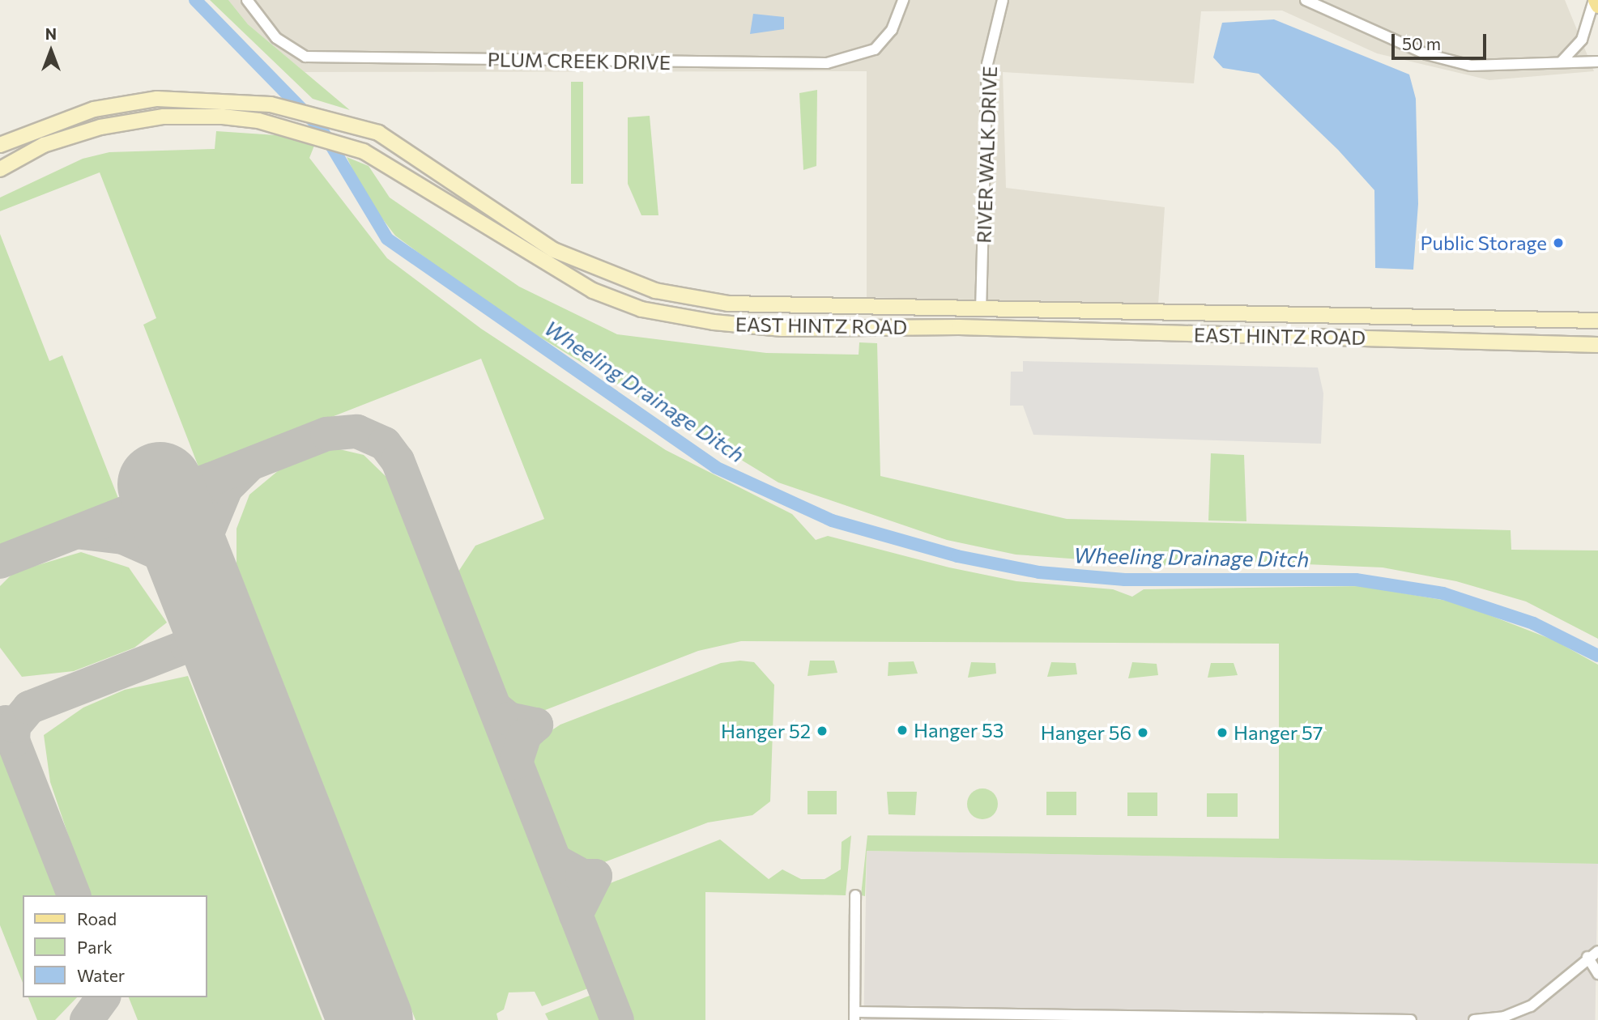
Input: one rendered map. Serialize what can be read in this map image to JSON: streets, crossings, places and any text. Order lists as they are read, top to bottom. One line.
{"streets":{"main road":["EAST HINTZ ROAD"],"street":["PLUM CREEK DRIVE","RIVER WALK DRIVE"]},"crossings":[["RIVER WALK DRIVE","EAST HINTZ ROAD"]],"water":["Wheeling Drainage Ditch"],"places":["Public Storage","Hanger 53","Hanger 52","Hanger 56","Hanger 57"],"legend":["Road","Park","Water"],"scale_bar":"50 m","north":"top"}
